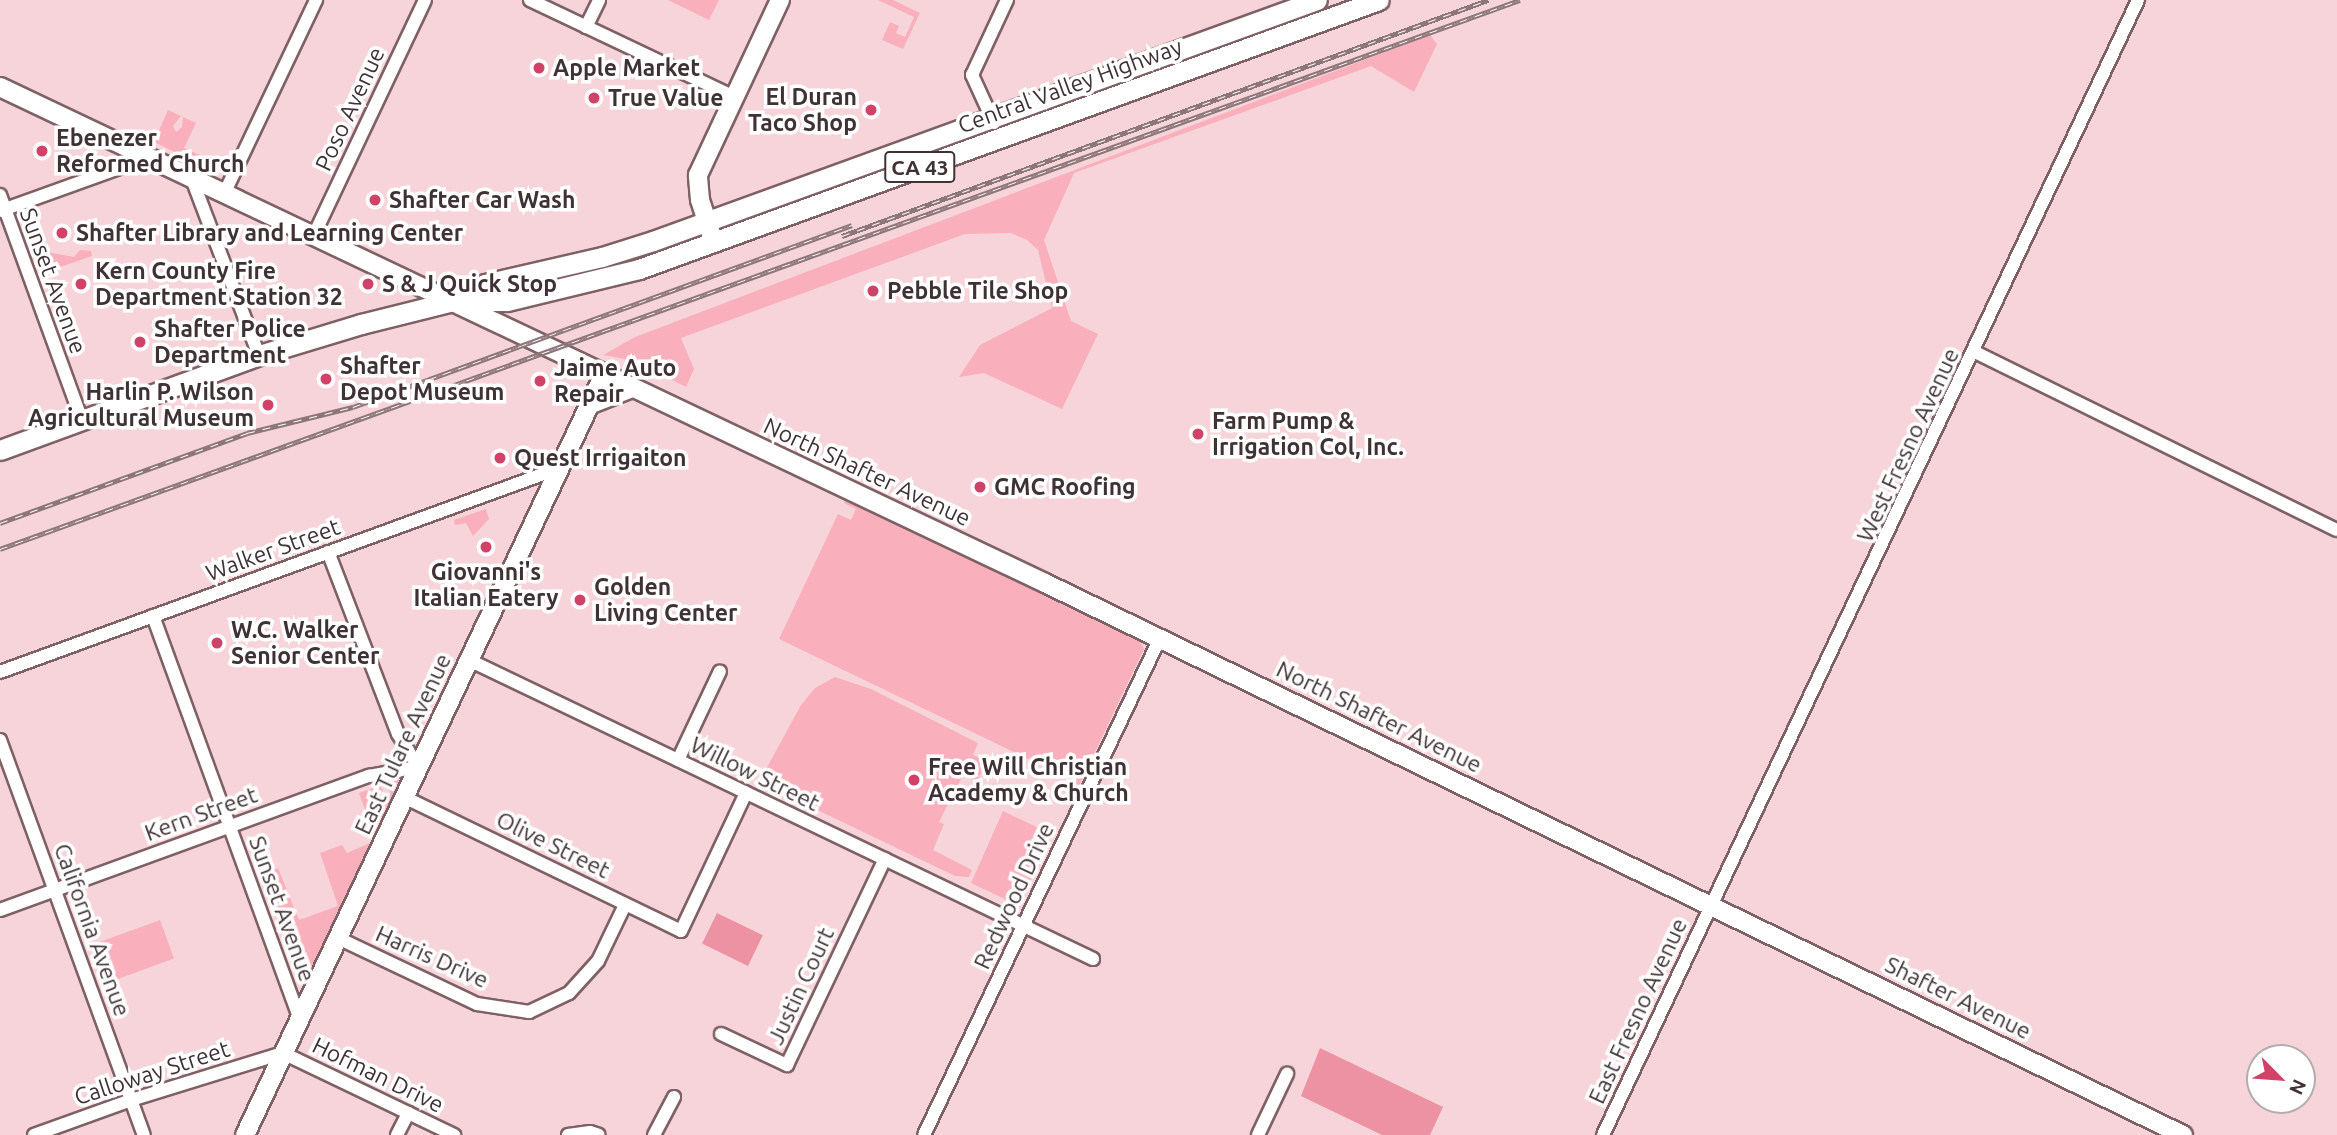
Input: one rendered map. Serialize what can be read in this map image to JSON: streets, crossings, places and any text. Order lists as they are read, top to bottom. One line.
{"streets":{"main road":["Central Valley Highway","CA 43","North Shafter Avenue","East Tulare Avenue","Shafter Avenue"],"street":["Poso Avenue","Sunset Avenue","West Fresno Avenue","Walker Street","Willow Street","Kern Street","Olive Street","Redwood Drive","California Avenue","Harris Drive","Justin Court","East Fresno Avenue","Calloway Street","Hofman Drive"]},"crossings":[["Central Valley Highway","Sunset Avenue"],["Central Valley Highway","North Shafter Avenue"],["Poso Avenue","North Shafter Avenue"],["Sunset Avenue","Walker Street"],["Sunset Avenue","East Tulare Avenue"],["Sunset Avenue","Kern Street"],["West Fresno Avenue","North Shafter Avenue"],["West Fresno Avenue","Shafter Avenue"],["West Fresno Avenue","East Fresno Avenue"],["North Shafter Avenue","East Tulare Avenue"],["North Shafter Avenue","Redwood Drive"],["North Shafter Avenue","Shafter Avenue"],["North Shafter Avenue","East Fresno Avenue"],["Walker Street","East Tulare Avenue"],["East Tulare Avenue","Willow Street"],["East Tulare Avenue","Kern Street"],["East Tulare Avenue","Olive Street"],["East Tulare Avenue","Harris Drive"],["East Tulare Avenue","Calloway Street"],["East Tulare Avenue","Hofman Drive"],["Willow Street","Olive Street"],["Willow Street","Redwood Drive"],["Willow Street","Justin Court"],["Kern Street","California Avenue"],["Olive Street","Harris Drive"],["California Avenue","Calloway Street"],["Shafter Avenue","East Fresno Avenue"],["Calloway Street","Hofman Drive"]],"places":["Apple Market","True Value","El Duran Taco Shop","Ebenezer Reformed Church","Shafter Car Wash","Shafter Library and Learning Center","Kern County Fire Department Station 32","S & J Quick Stop","Pebble Tile Shop","Shafter Police Department","Shafter Depot Museum","Jaime Auto Repair","Harlin P. Wilson Agricultural Museum","Farm Pump & Irrigation Col, Inc.","Quest Irrigaiton","GMC Roofing","Giovanni's Italian Eatery","Golden Living Center","W.C. Walker Senior Center","Free Will Christian Academy & Church"],"north":"bottom right"}
